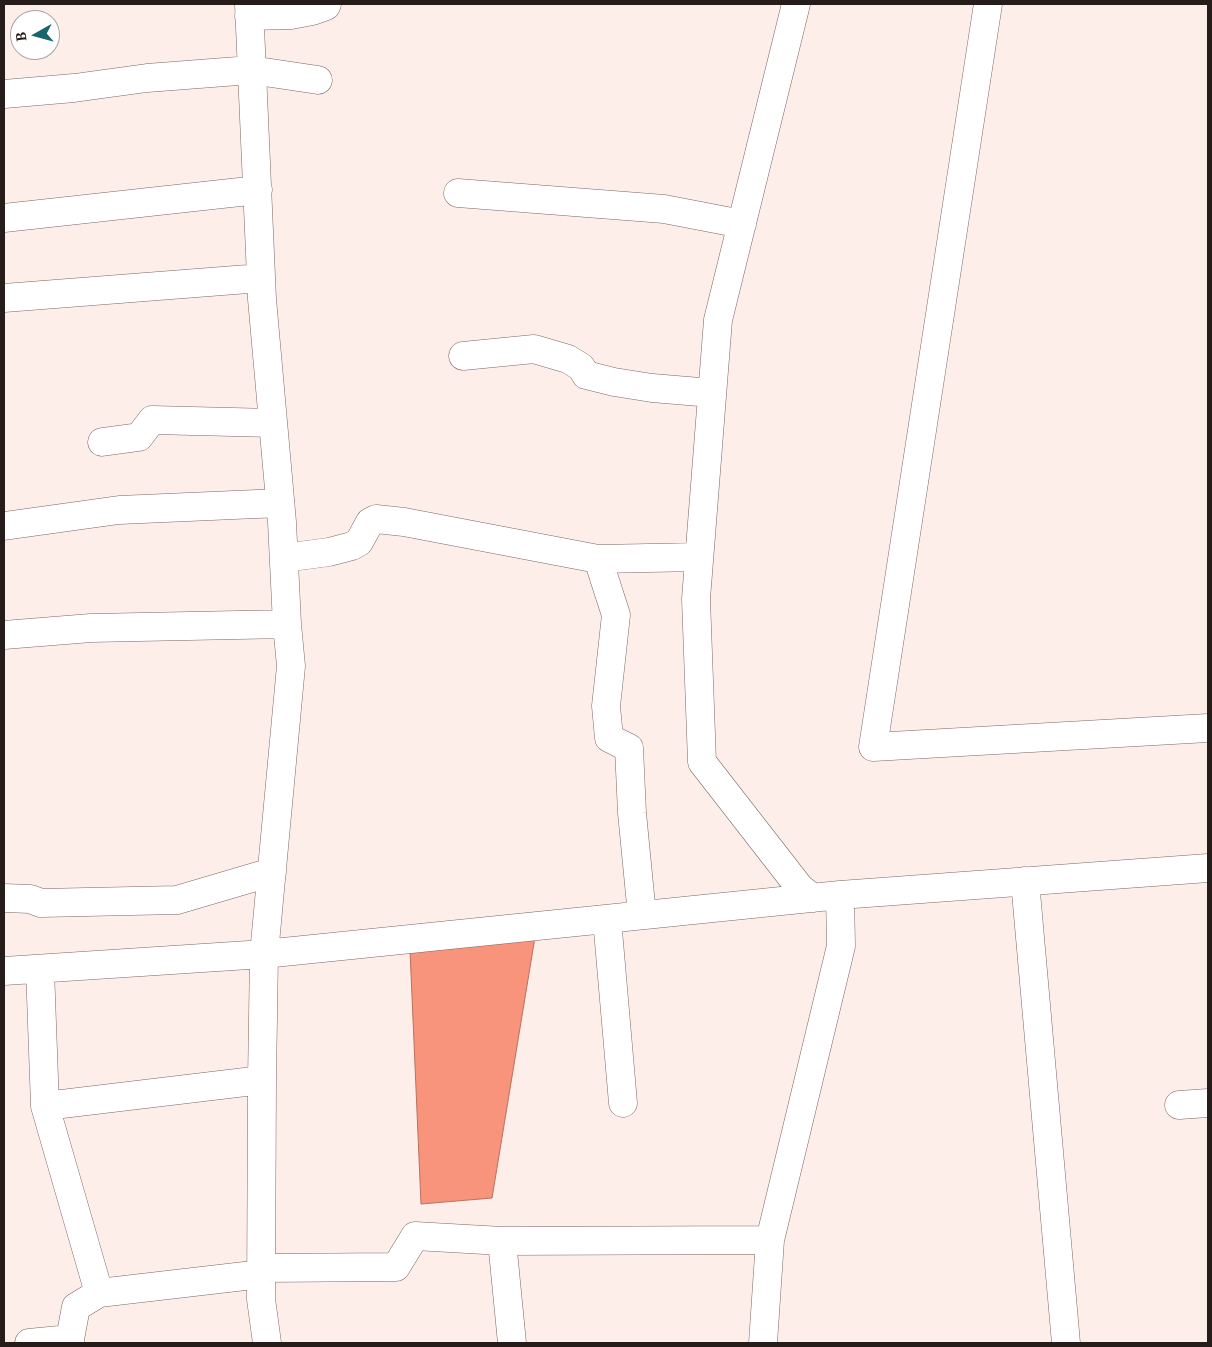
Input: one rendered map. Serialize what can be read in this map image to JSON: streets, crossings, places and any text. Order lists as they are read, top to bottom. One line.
{"north":"left"}
